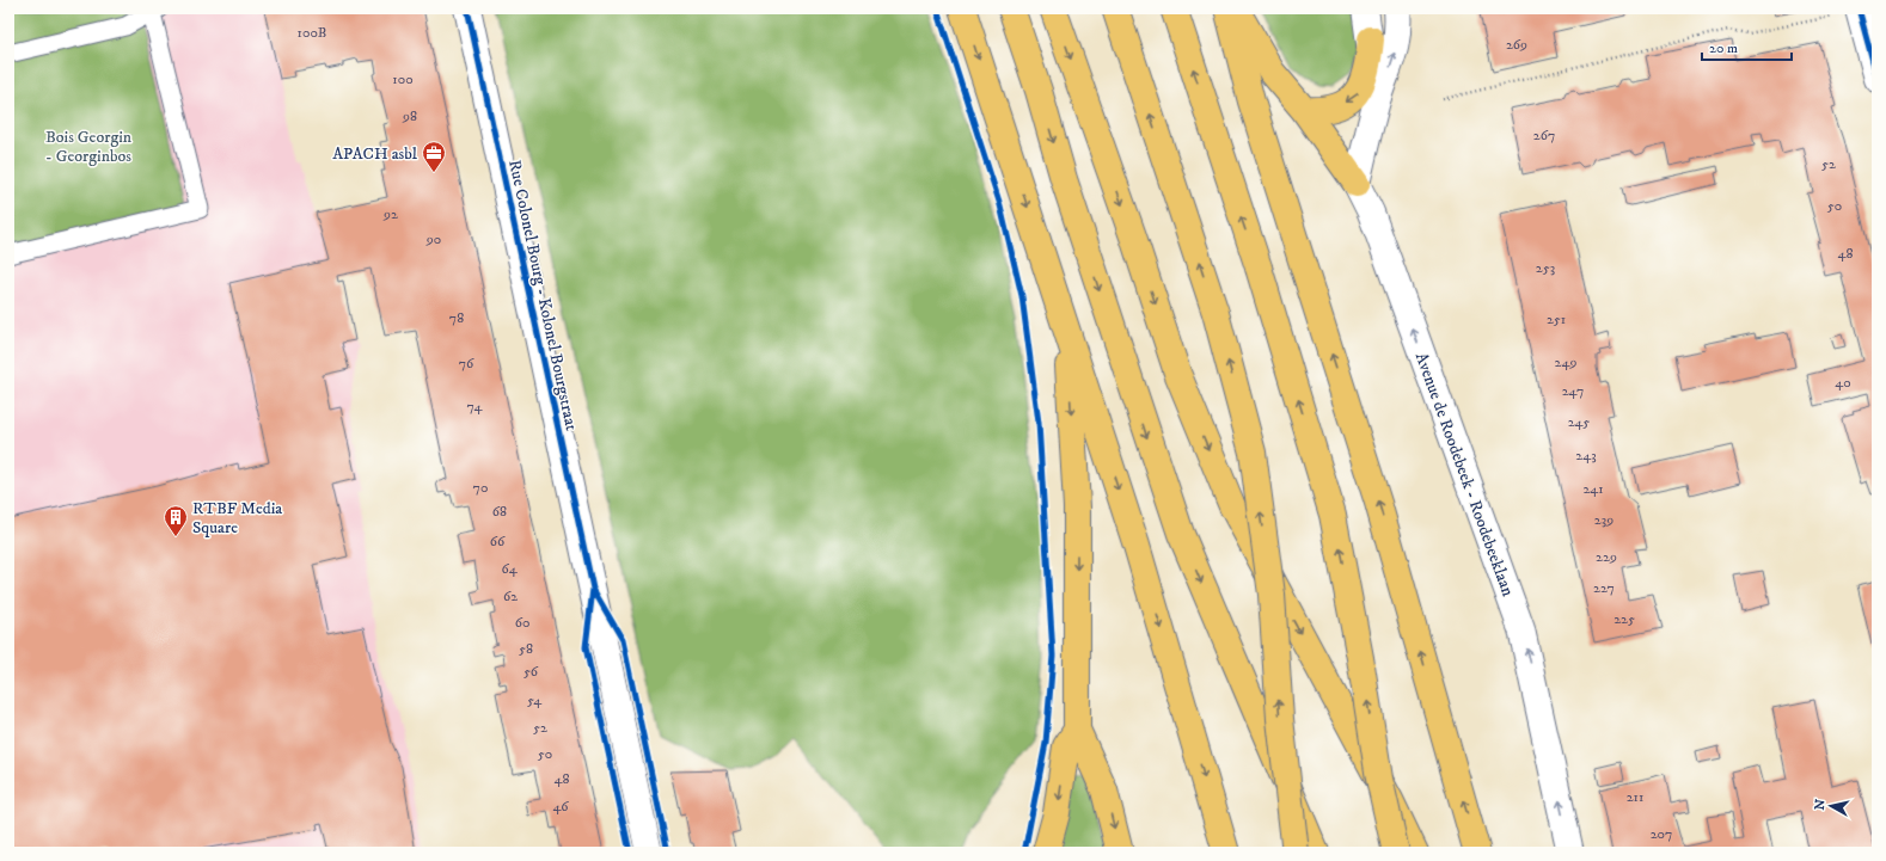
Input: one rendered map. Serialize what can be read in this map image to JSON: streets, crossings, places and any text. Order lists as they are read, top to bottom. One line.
{"streets":{"street":["Rue Colonel Bourg - Kolonel Bourgstraat","Avenue de Roodebeek - Roodebeeklaan"]},"one_way":["Avenue de Roodebeek - Roodebeeklaan"],"parks":["Bois Georgin - Georginbos"],"places":{"office":["APACH asbl"],"building":["RTBF Media Square"]},"house_numbers":["100B","269","100","98","267","52","50","92","90","48","253","78","251","249","76","40","247","74","245","243","70","241","68","239","66","229","64","227","62","225","60","58","56","54","52","50","48","211","46","207"],"scale_bar":"20 m","north":"left"}
